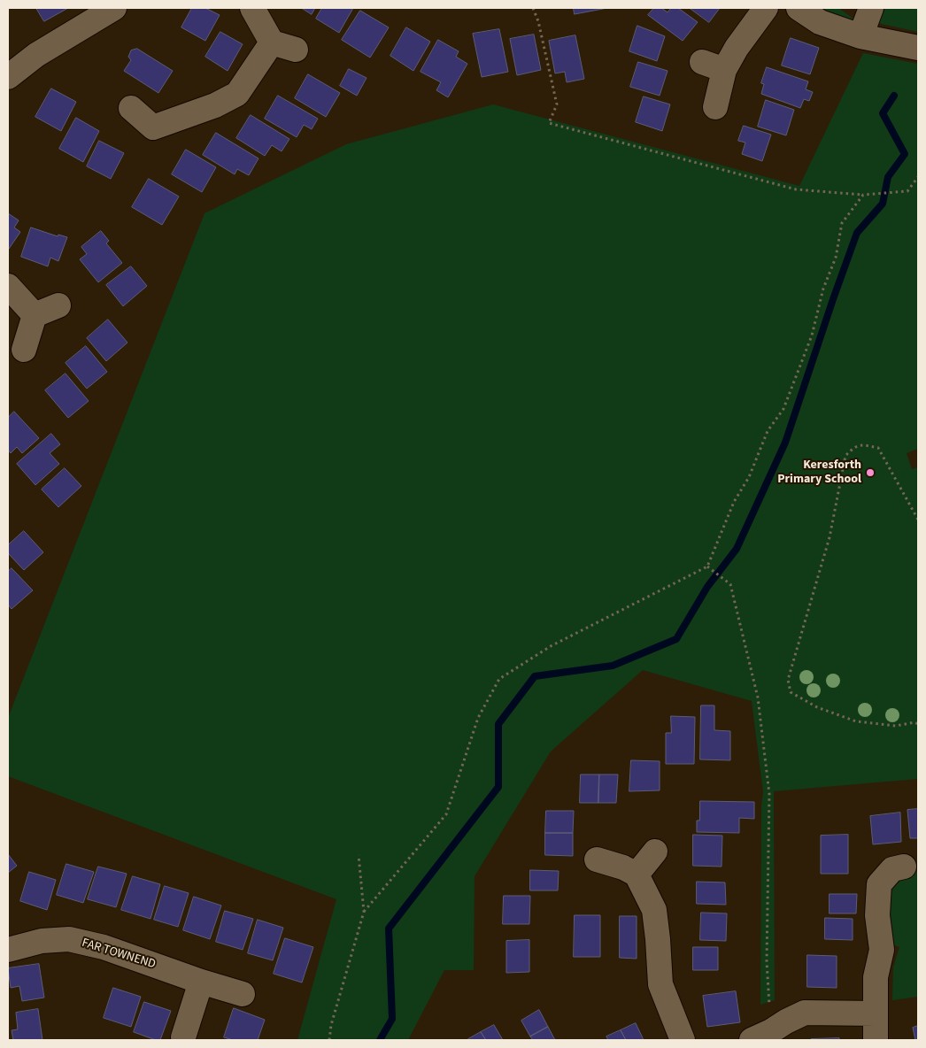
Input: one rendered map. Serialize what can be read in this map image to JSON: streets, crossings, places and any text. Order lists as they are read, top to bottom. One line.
{"streets":{"street":["FAR TOWNEND"]},"places":["Keresforth Primary School"]}
